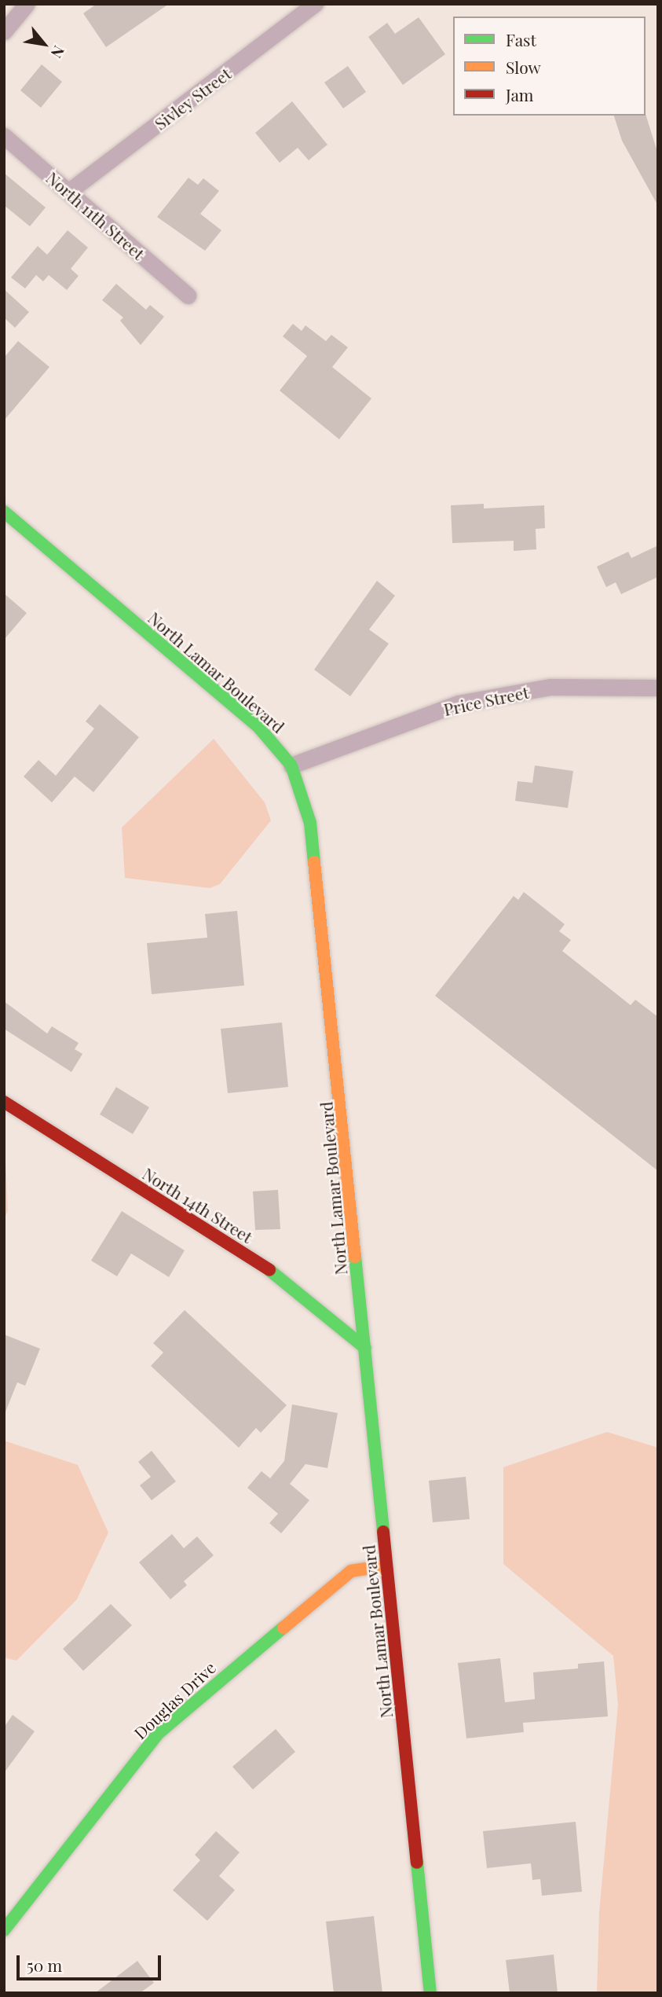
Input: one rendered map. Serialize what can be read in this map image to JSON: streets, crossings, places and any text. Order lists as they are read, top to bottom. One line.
{"streets":{"street":["Sivley Street","North 11th Street","North Lamar Boulevard","Price Street","North 14th Street","Douglas Drive"]},"crossings":[["Sivley Street","North 11th Street"],["North Lamar Boulevard","Price Street"],["North Lamar Boulevard","North 14th Street"],["North Lamar Boulevard","Douglas Drive"]],"legend":["Fast","Slow","Jam"],"scale_bar":"50 m","north":"bottom right"}
